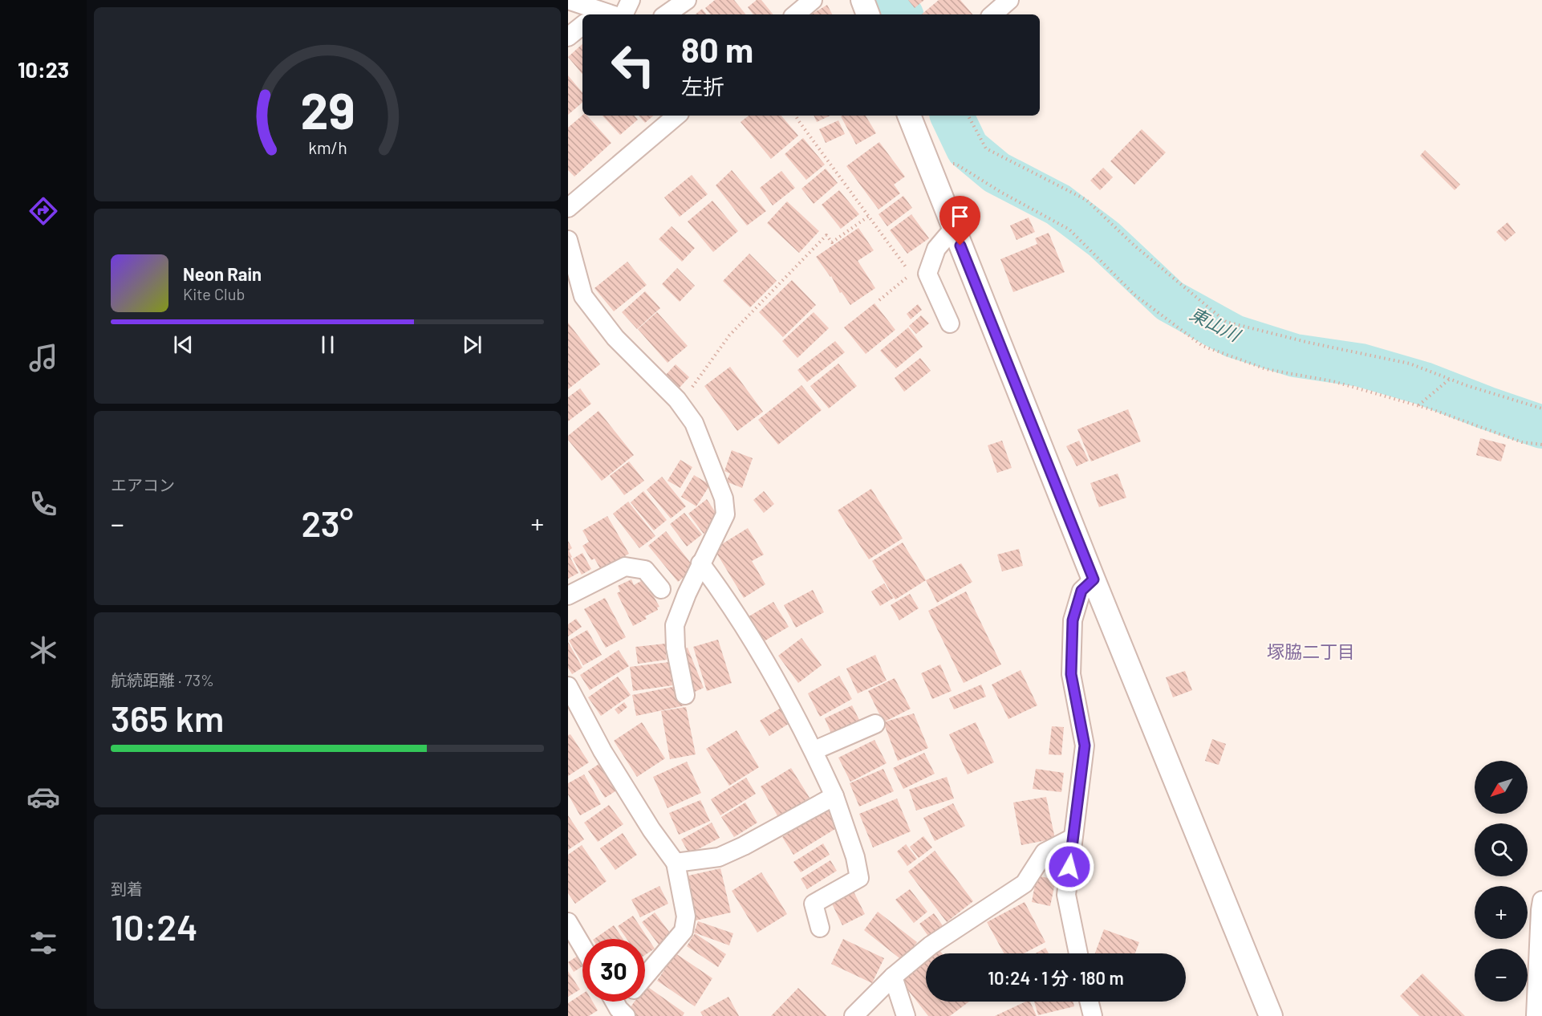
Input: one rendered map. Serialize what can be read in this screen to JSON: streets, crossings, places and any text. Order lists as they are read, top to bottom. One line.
{"districts":["塚脇二丁目"],"water":["東山川"],"north":"bottom left","page":{"tabs":"10:23","turn":["80 m","左折"],"song":["Neon Rain","Kite Club"],"tile":["エアコン",["航続距離 · 73%","365 km"],["到着","10:24"]],"heat":["−","23°","+"],"map_buttons":["+","−"],"limit":"30","trip":"10:24 · 1 分 · 180 m","gauge":["29","km/h"]}}
